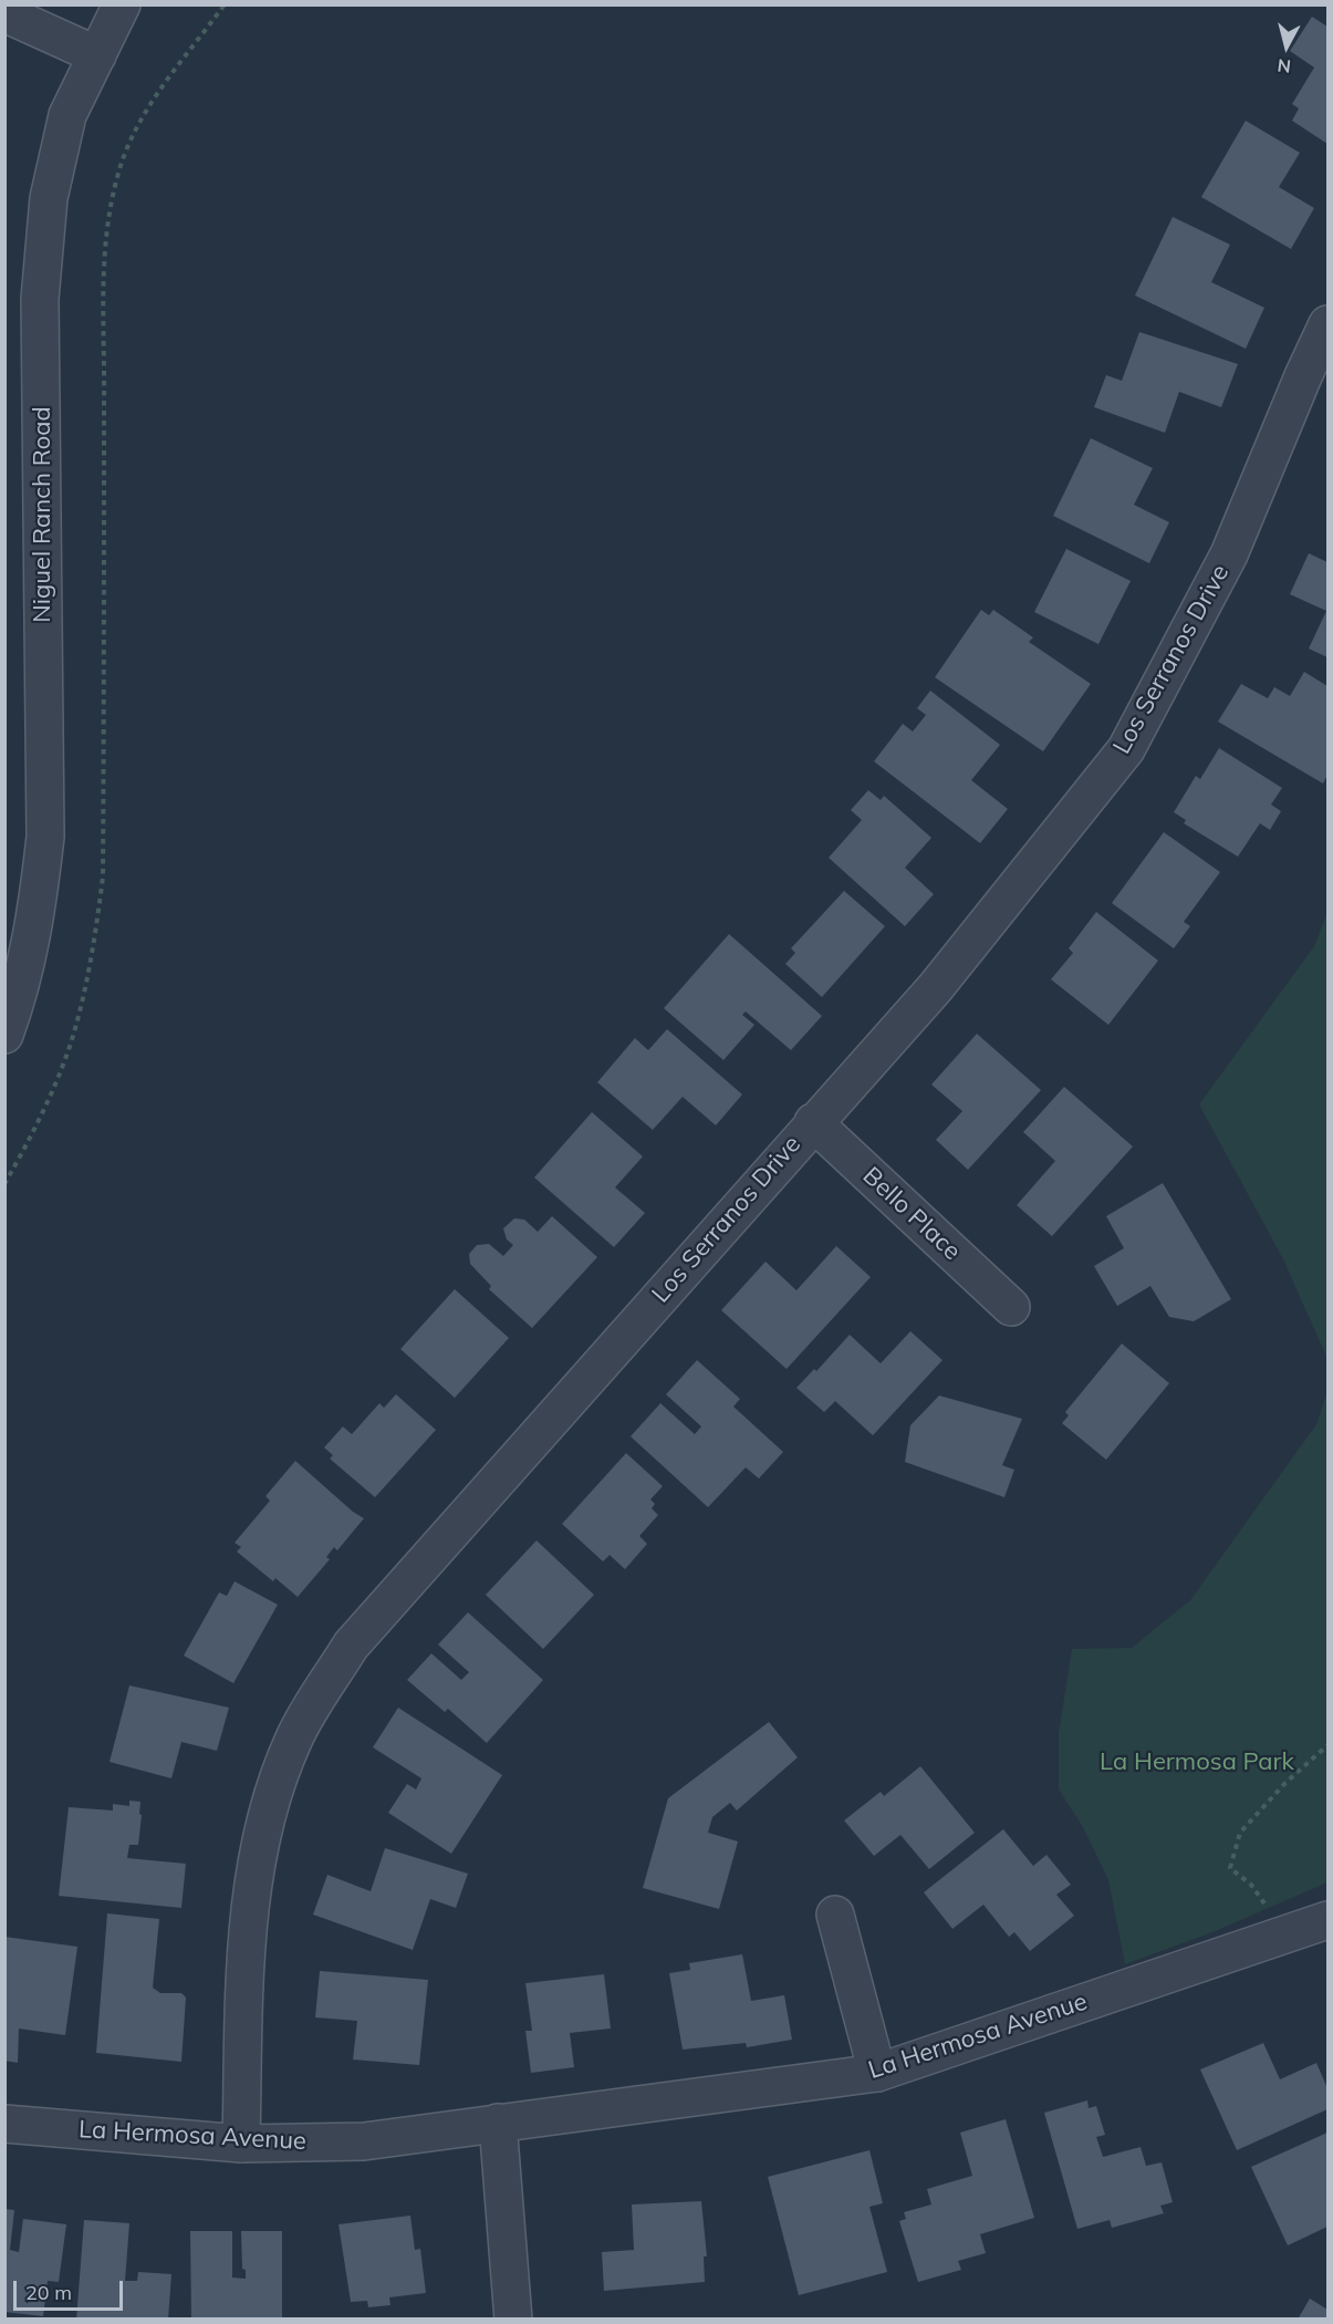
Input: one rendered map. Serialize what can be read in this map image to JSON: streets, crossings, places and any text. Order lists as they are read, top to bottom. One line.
{"streets":{"street":["Niguel Ranch Road","Los Serranos Drive","Bello Place","La Hermosa Avenue"]},"crossings":[["Los Serranos Drive","Bello Place"],["Los Serranos Drive","La Hermosa Avenue"]],"parks":["La Hermosa Park"],"scale_bar":"20 m","north":"bottom"}
